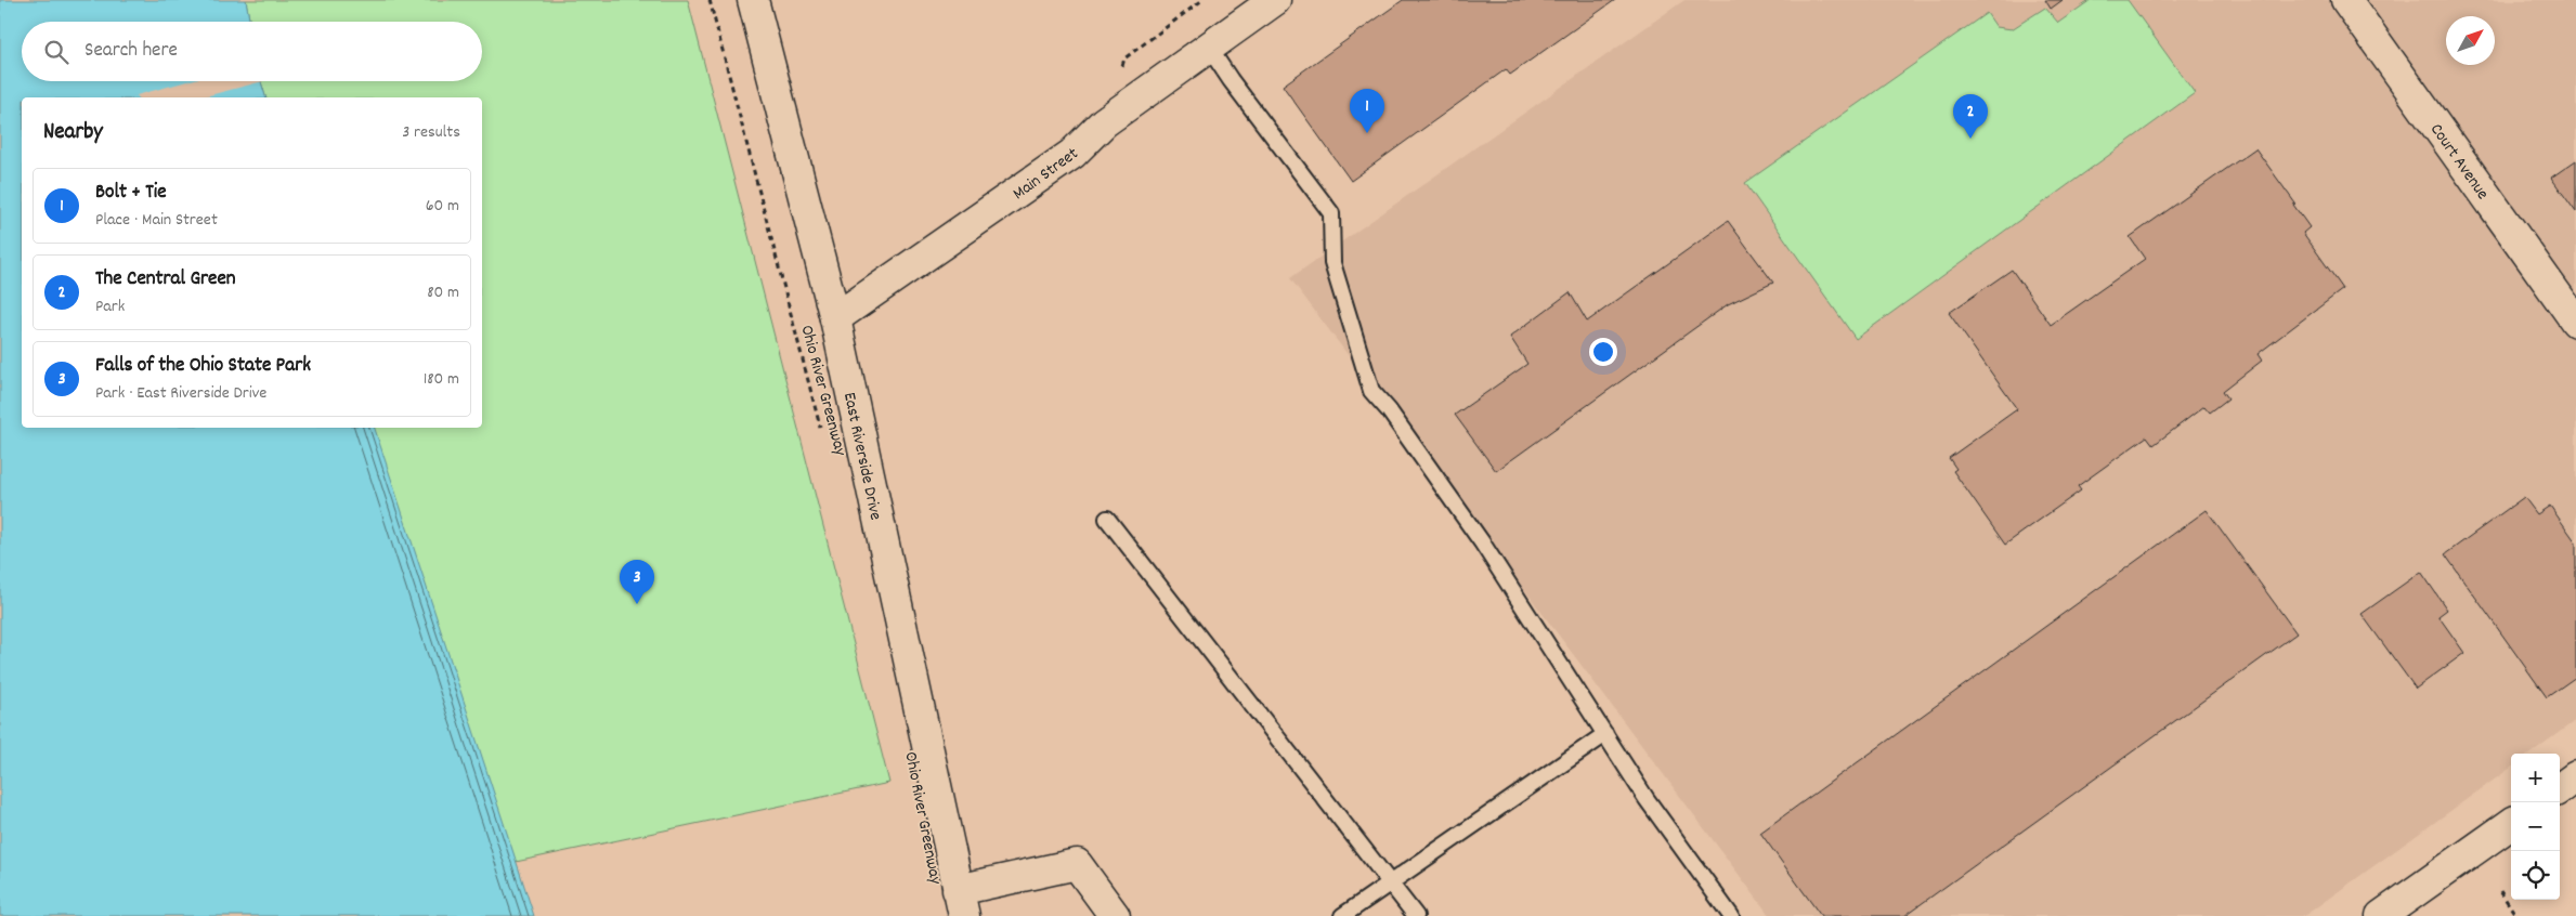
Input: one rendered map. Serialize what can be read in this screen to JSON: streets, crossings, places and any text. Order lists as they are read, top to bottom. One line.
{"streets":{"street":["Court Avenue","Main Street","East Riverside Drive"],"path":["Ohio River Greenway"]},"crossings":[["Main Street","East Riverside Drive"]],"north":"top right","page":{"search":"Search here","pins":["1","2","3"],"heading":["Nearby","3 results"],"list":[{"mark":"1","name":"Bolt + Tie","note":"Place · Main Street","value":"60 m"},{"mark":"2","name":"The Central Green","note":"Park","value":"80 m"},{"mark":"3","name":"Falls of the Ohio State Park","note":"Park · East Riverside Drive","value":"180 m"}],"map_buttons":["+","−"]}}
